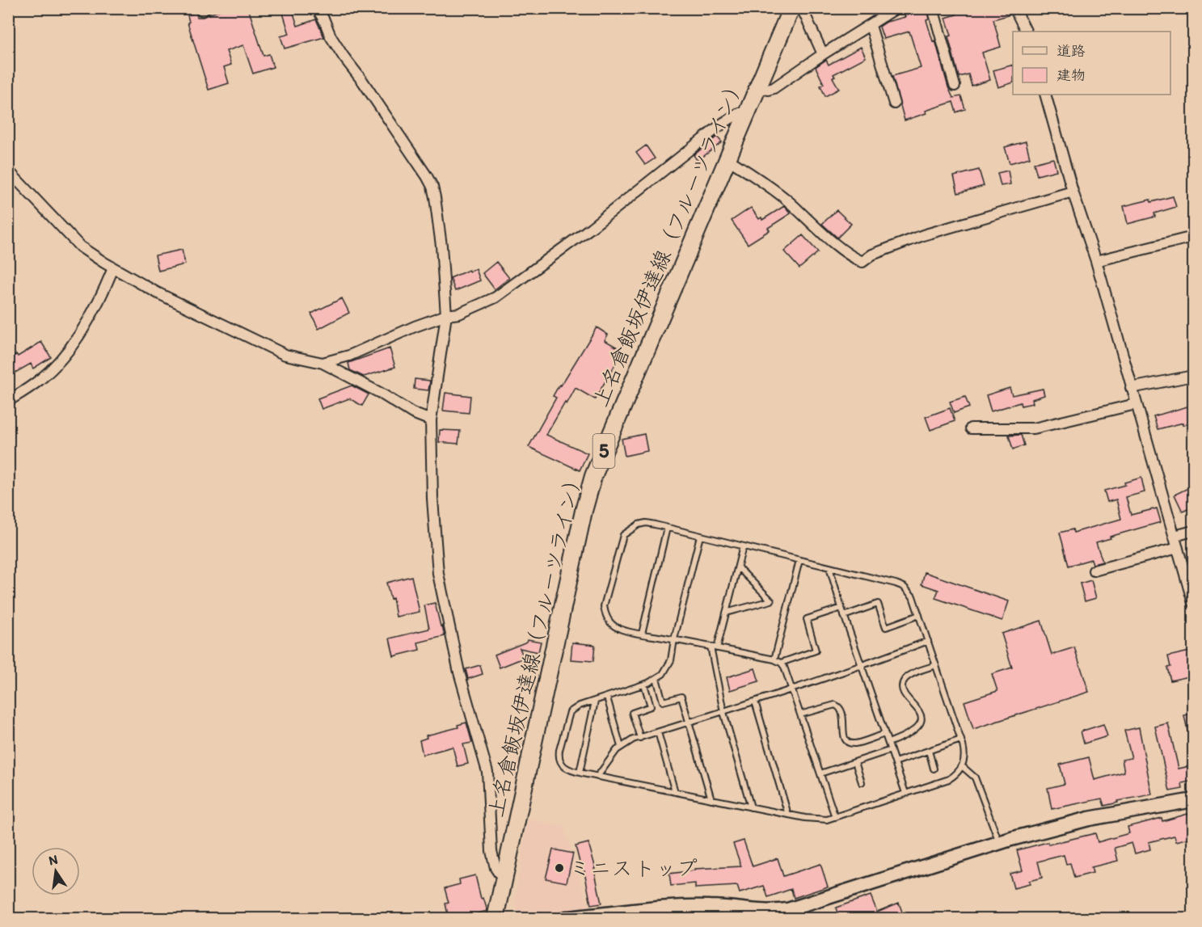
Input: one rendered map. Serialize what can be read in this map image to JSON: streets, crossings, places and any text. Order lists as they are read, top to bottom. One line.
{"streets":{"main road":["上名倉飯坂伊達線（フルーツライン）","5"]},"places":["ミニストップ"],"legend":["道路","建物"],"north":"top"}
